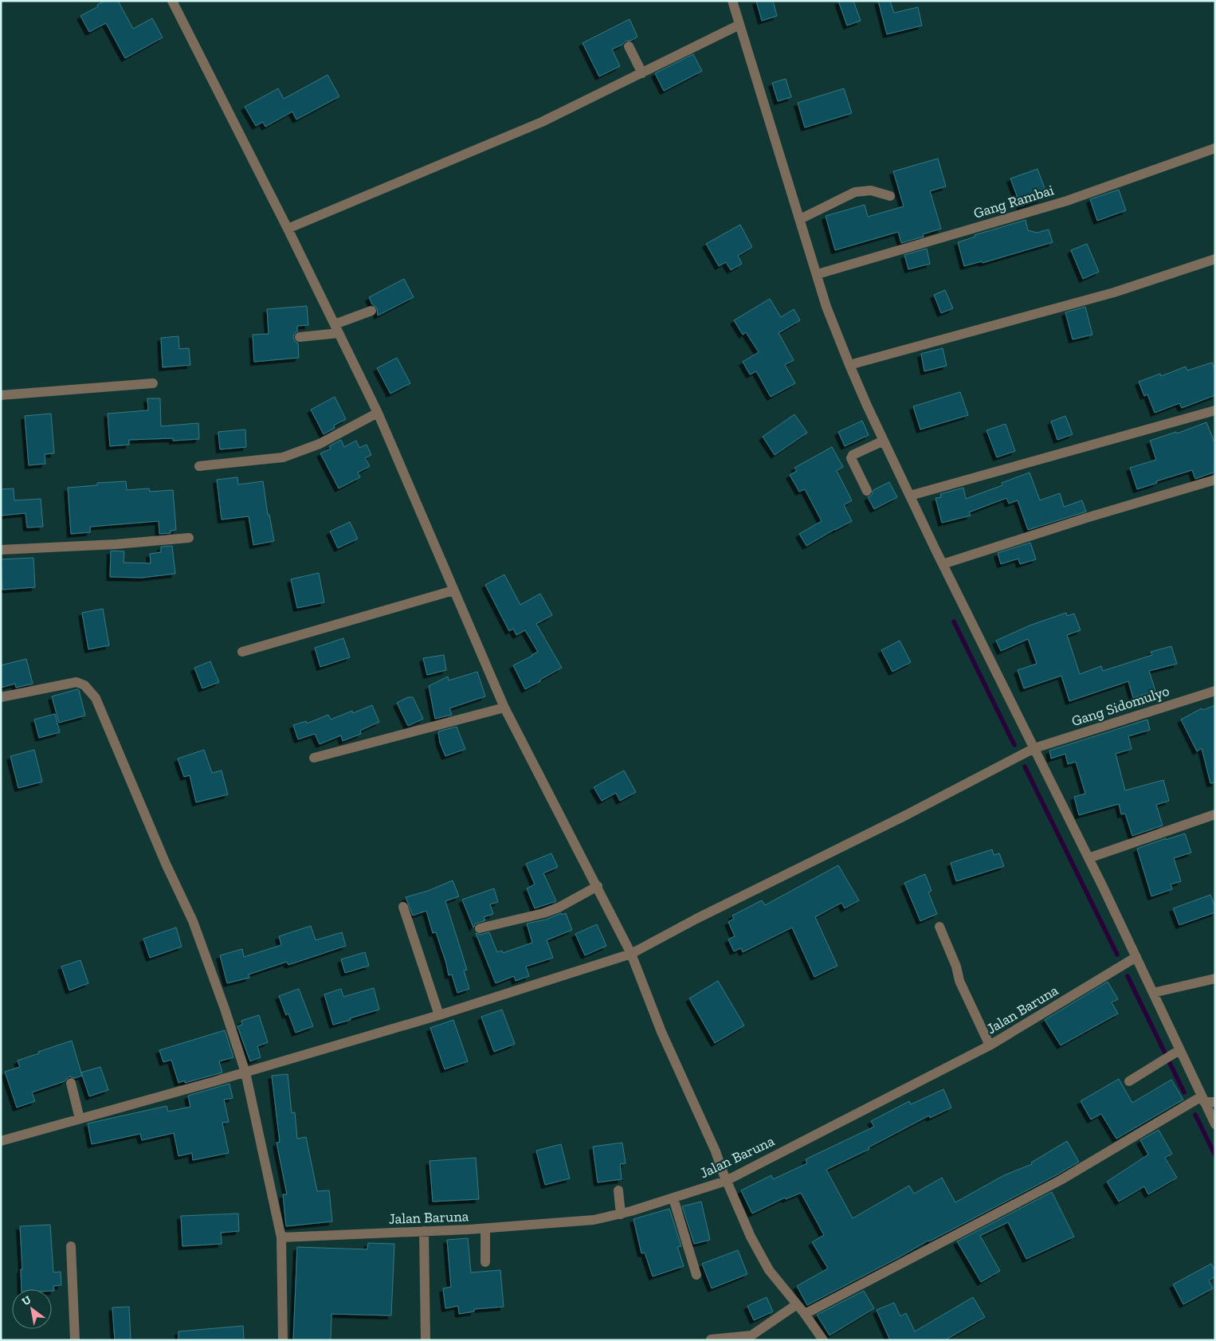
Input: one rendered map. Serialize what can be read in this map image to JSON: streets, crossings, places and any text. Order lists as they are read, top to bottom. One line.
{"streets":{"street":["Gang Rambai","Gang Sidomulyo","Jalan Baruna"]},"north":"top left"}
